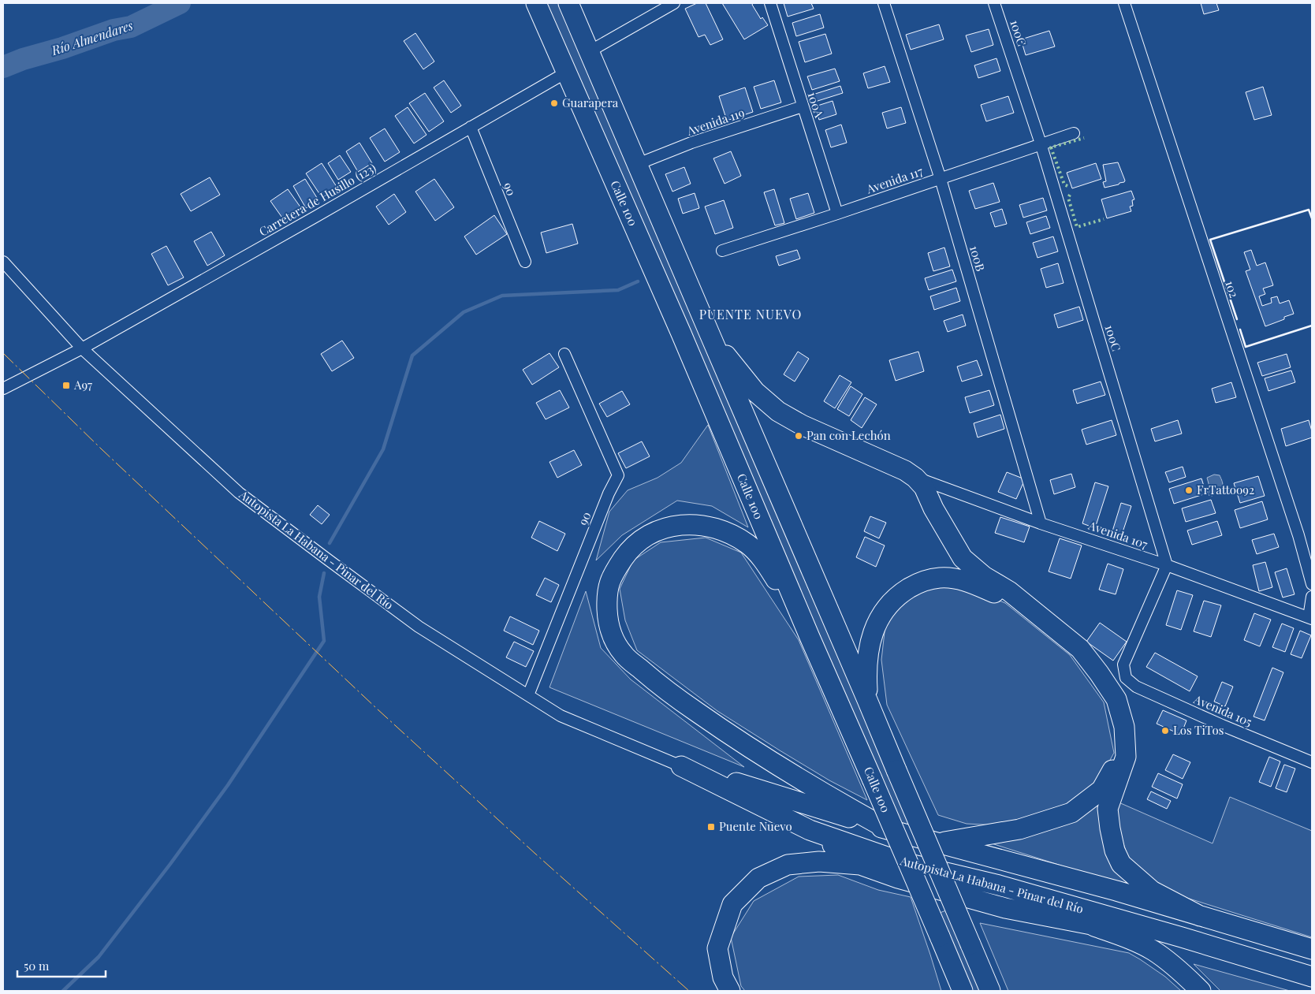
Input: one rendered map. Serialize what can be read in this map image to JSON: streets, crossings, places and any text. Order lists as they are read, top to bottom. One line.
{"streets":{"highway":["Calle 100","Autopista La Habana - Pinar del Río"],"street":["100C","100A","Avenida 119","Avenida 117","90","Carretera de Husillo (123)","100B","102","Avenida 107","Avenida 105"]},"crossings":[["100C","Avenida 117"],["100C","Avenida 107"],["100C","Avenida 105"],["100A","Avenida 119"],["100A","Avenida 117"],["Avenida 117","100B"],["90","Carretera de Husillo (123)"],["90","Autopista La Habana - Pinar del Río"],["Carretera de Husillo (123)","Calle 100"],["Carretera de Husillo (123)","Autopista La Habana - Pinar del Río"],["100B","Avenida 107"],["Avenida 107","Avenida 105"]],"districts":["PUENTE NUEVO"],"water":["Río Almendares"],"places":{"other":["Guarapera","Pan con Lechón","FrTattoo92","Los TiTos"],"transit":["A97","Puente Nuevo"]},"scale_bar":"50 m"}
